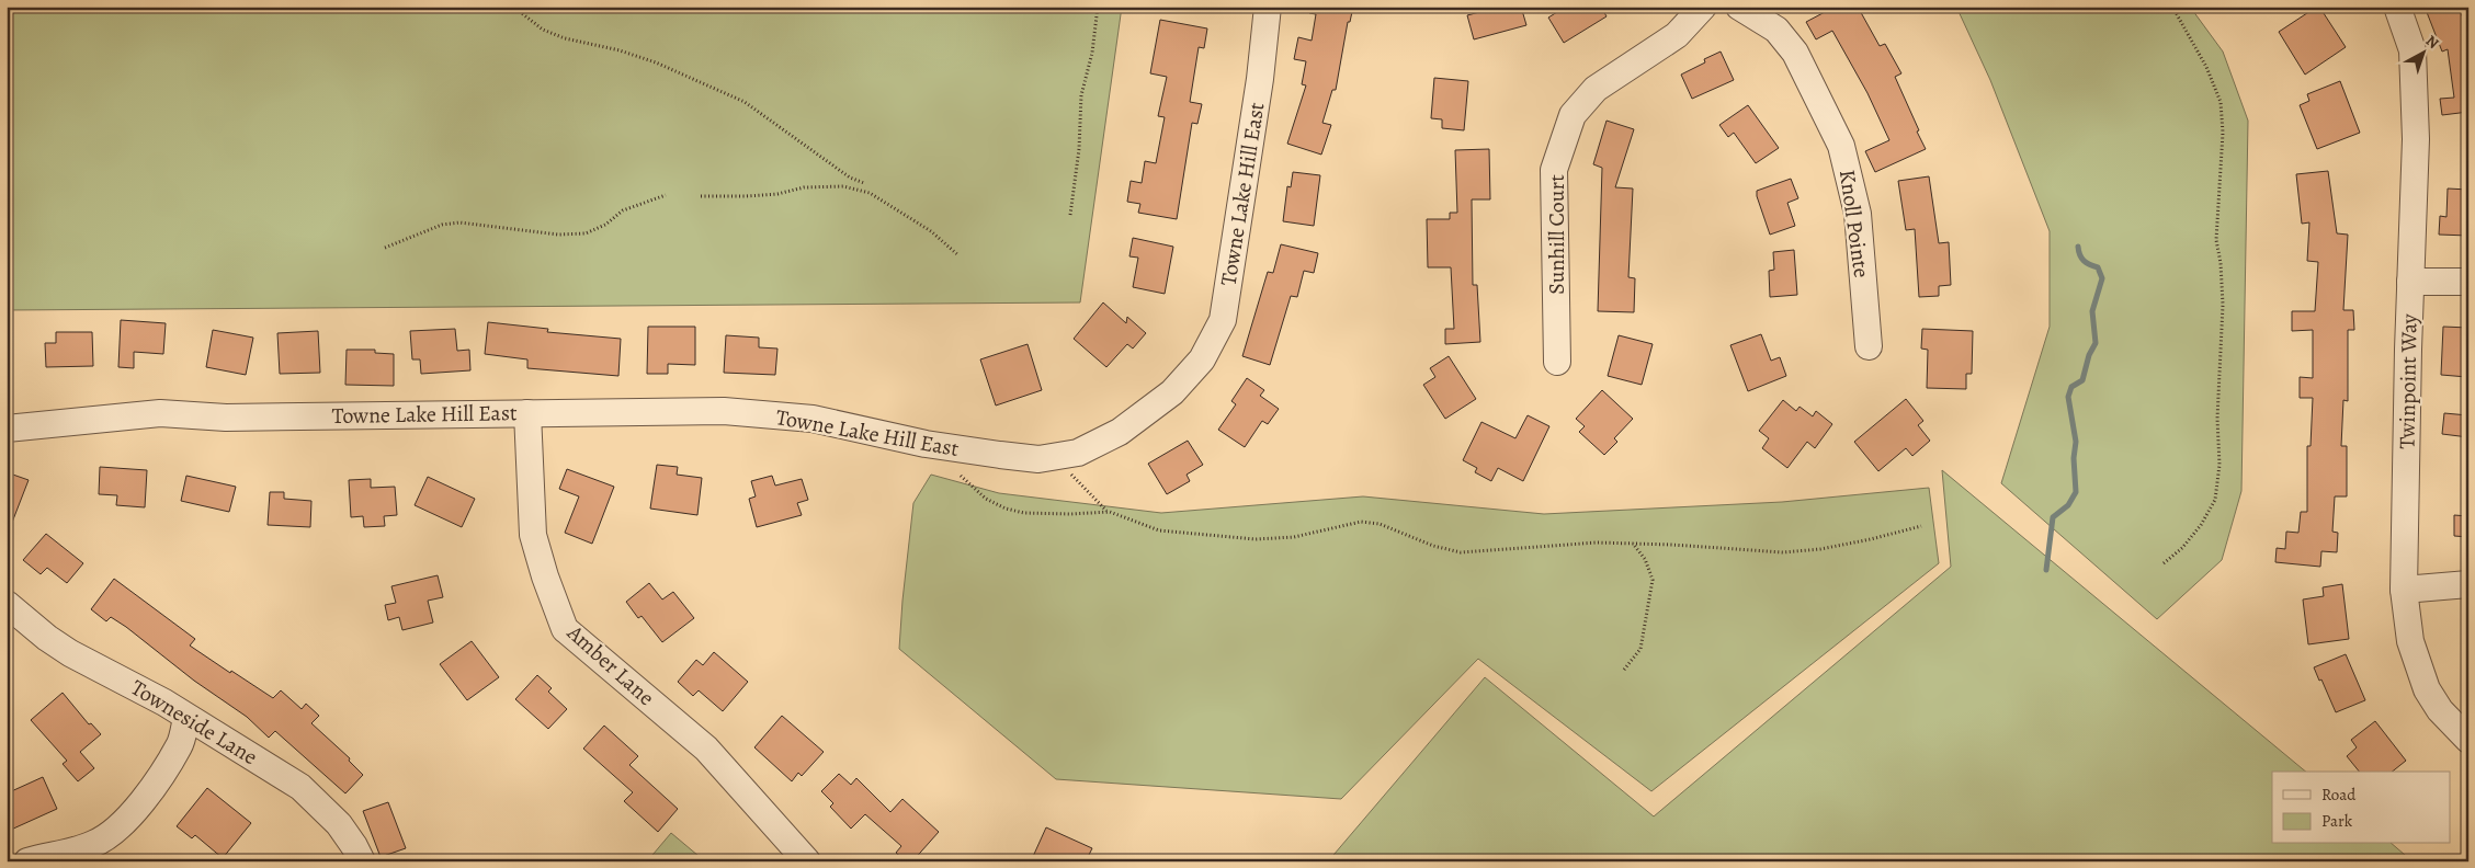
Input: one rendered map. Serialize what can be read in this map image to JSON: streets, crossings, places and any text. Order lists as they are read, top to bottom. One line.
{"streets":{"street":["Towne Lake Hill East","Knoll Pointe","Sunhill Court","Twinpoint Way","Amber Lane","Towneside Lane"]},"crossings":[["Towne Lake Hill East","Amber Lane"]],"legend":["Road","Park"],"north":"top right"}
